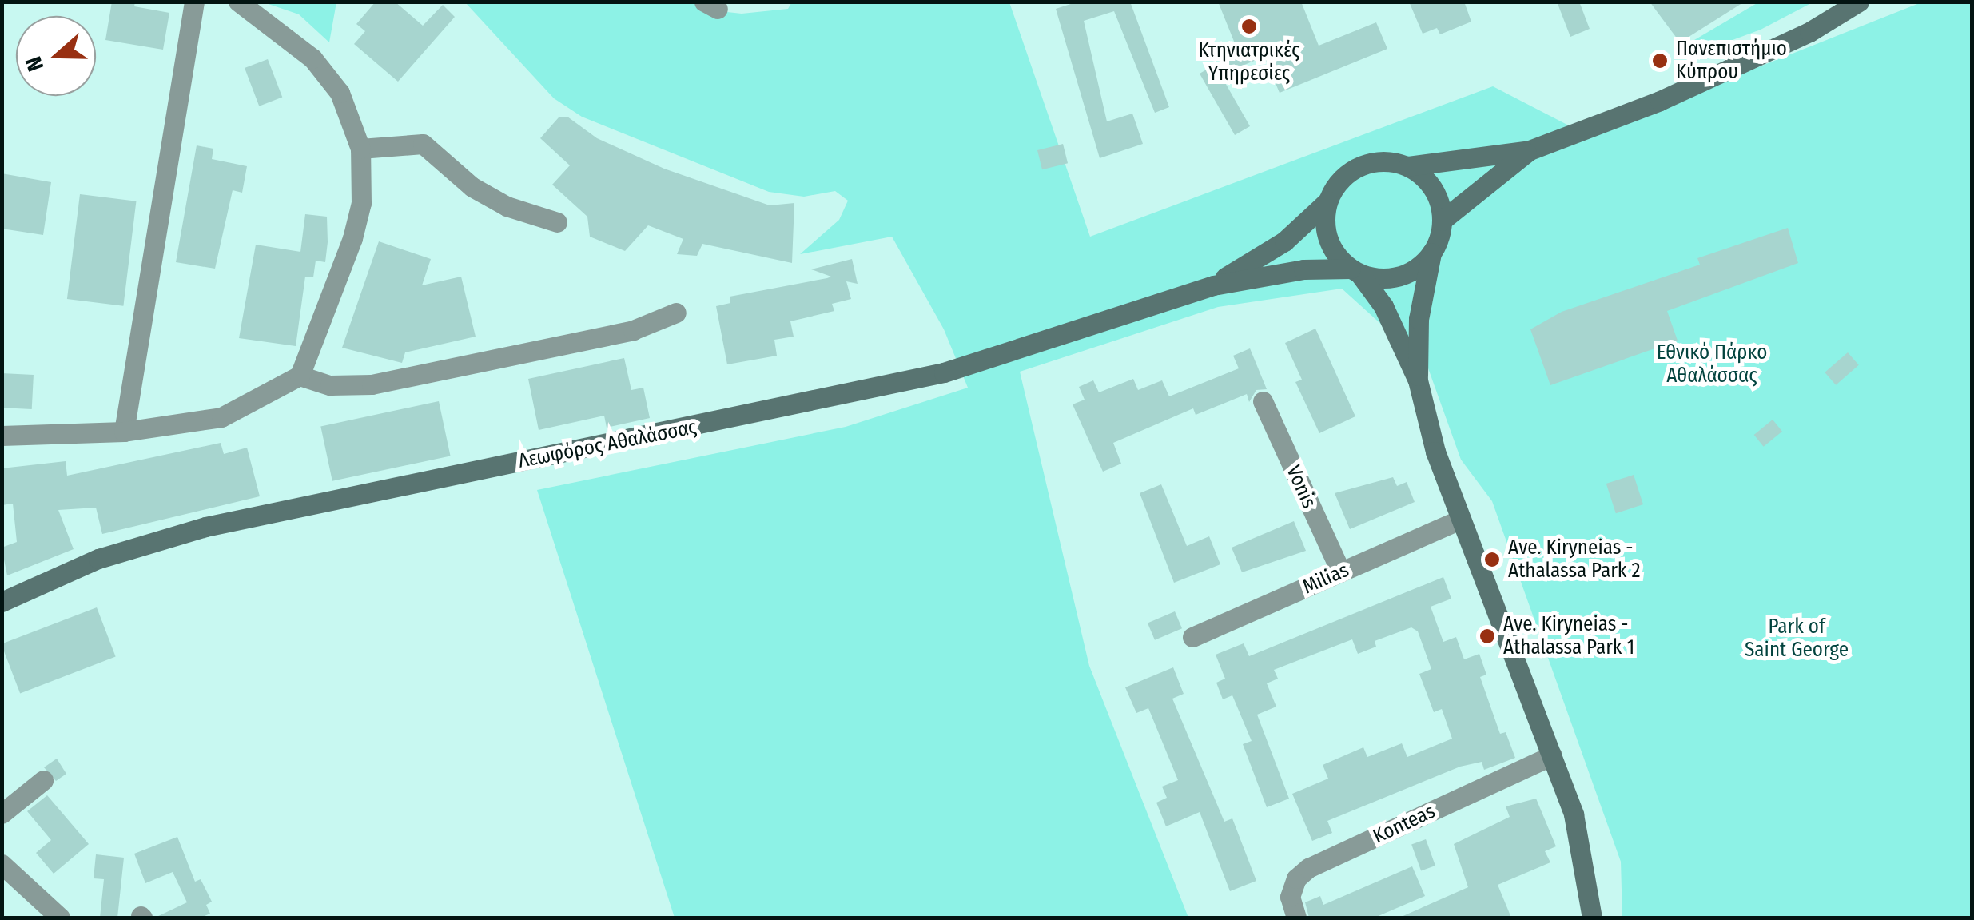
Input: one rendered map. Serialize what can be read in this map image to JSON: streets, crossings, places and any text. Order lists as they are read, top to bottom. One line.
{"streets":{"main road":["Λεωφόρος Αθαλάσσας"],"street":["Vonis","Milias","Konteas"]},"crossings":[["Vonis","Milias"]],"parks":["Εθνικό Πάρκο Αθαλάσσας","Park of Saint George"],"places":["Κτηνιατρικές Υπηρεσίες","Πανεπιστήμιο Κύπρου","Ave. Kiryneias - Athalassa Park 2","Ave. Kiryneias - Athalassa Park 1"],"north":"left"}
